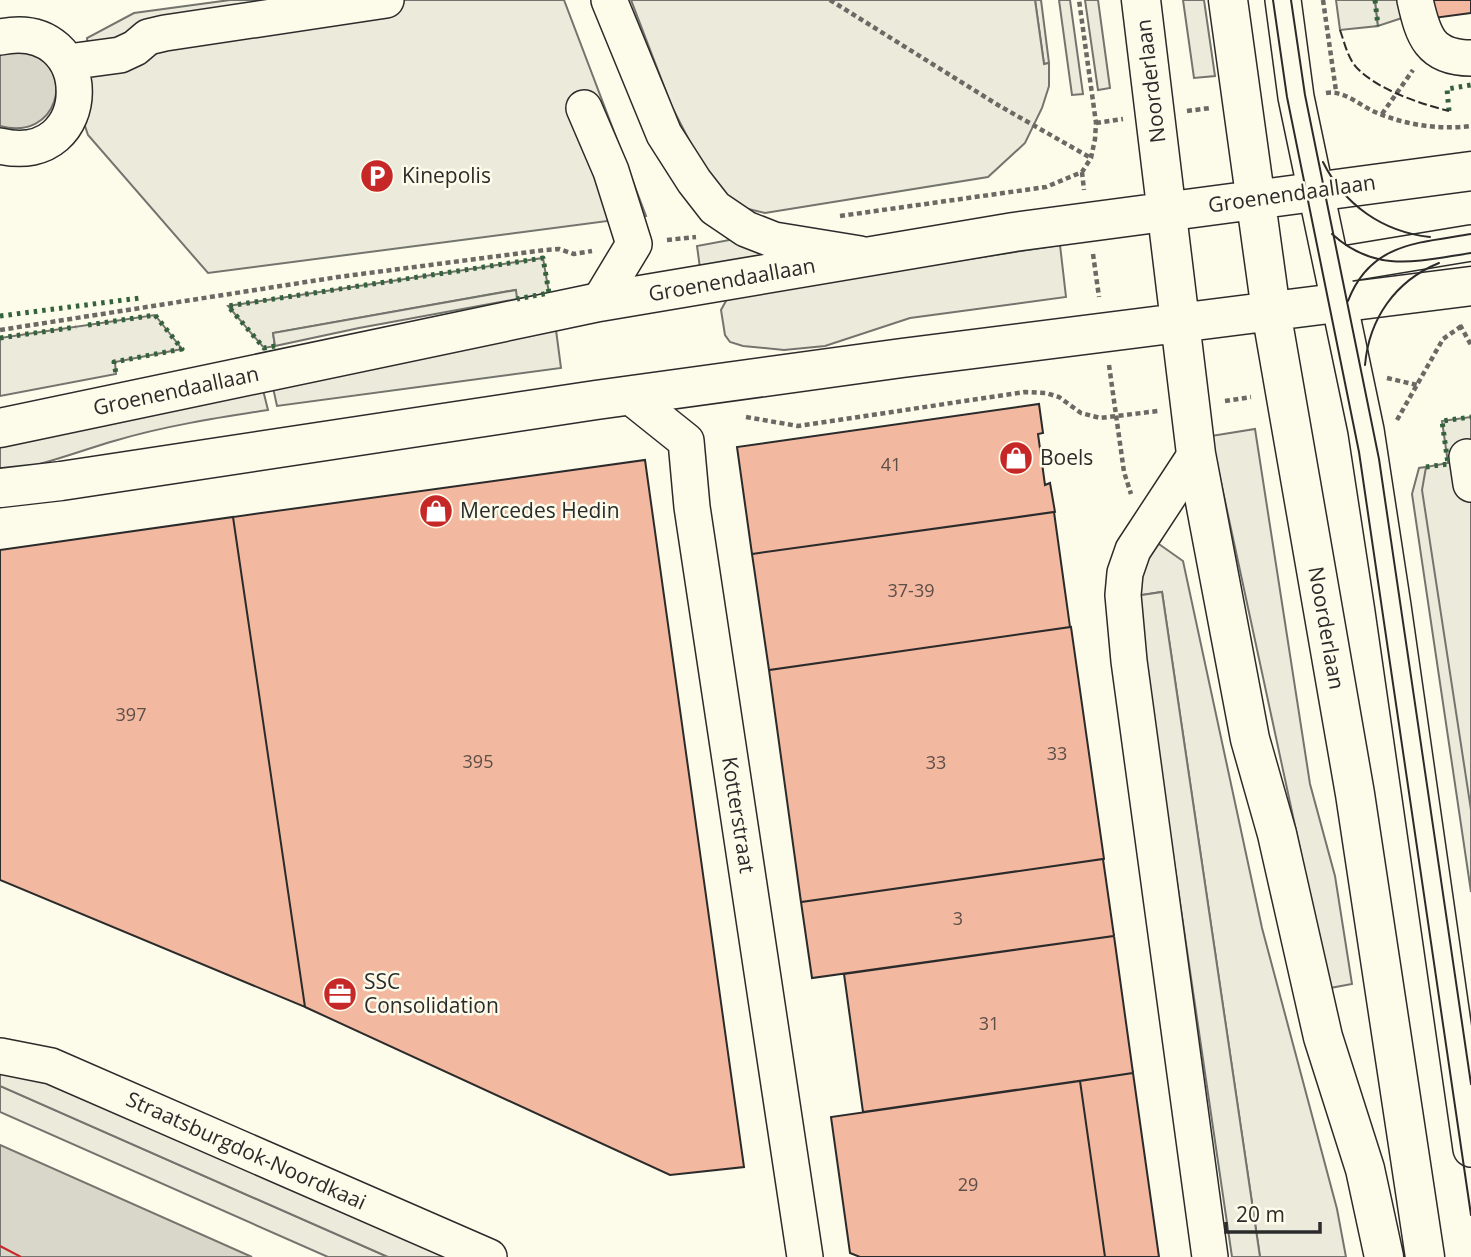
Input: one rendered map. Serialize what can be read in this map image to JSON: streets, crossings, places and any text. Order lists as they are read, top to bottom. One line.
{"streets":{"main road":["Noorderlaan","Groenendaallaan"],"street":["Kotterstraat","Straatsburgdok-Noordkaai"]},"crossings":[["Noorderlaan","Groenendaallaan"]],"places":{"parking":["Kinepolis"],"shop":["Boels","Mercedes Hedin"],"office":["SSC Consolidation"]},"house_numbers":["41","37-39","397","33","395","33","3","31","29"],"scale_bar":"20 m"}
